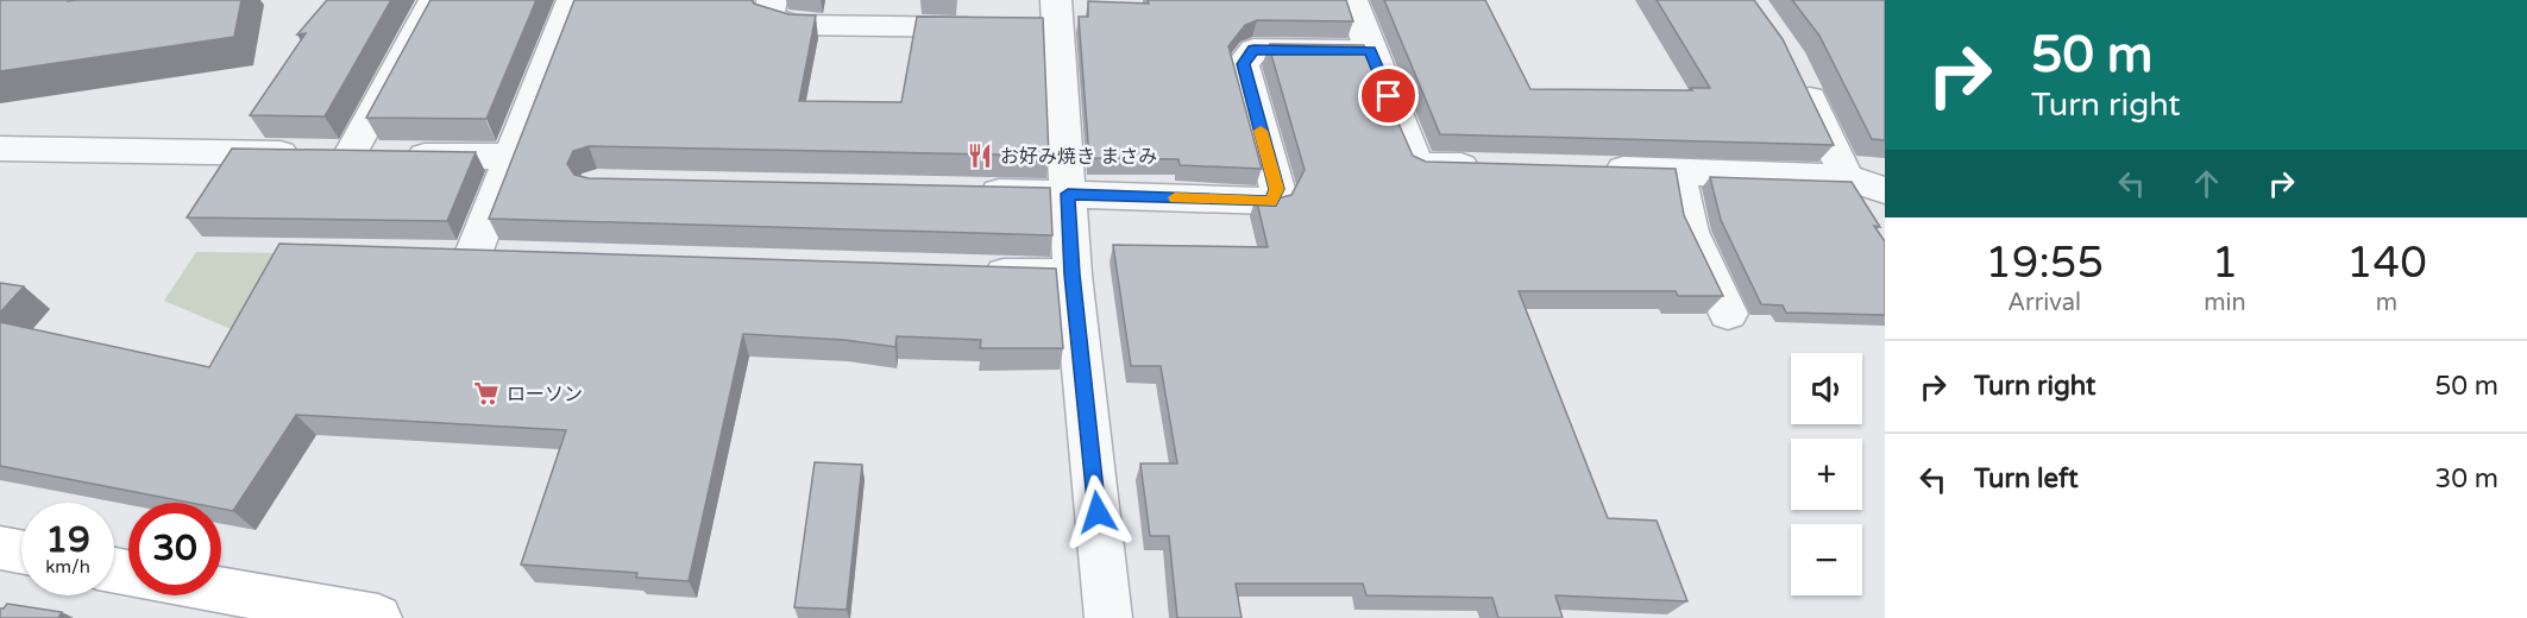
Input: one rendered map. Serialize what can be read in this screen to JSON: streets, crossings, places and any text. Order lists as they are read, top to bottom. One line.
{"places":{"restaurant":["お好み焼き まさみ"],"supermarket":["ローソン"]},"page":{"turn":["50 m","Turn right"],"eta":["19:55","Arrival","1","min","140","m"],"list":[{"name":"Turn right","value":"50 m"},{"name":"Turn left","value":"30 m"}],"map_buttons":["+","−"],"speed":"19 km/h","limit":"30"}}
